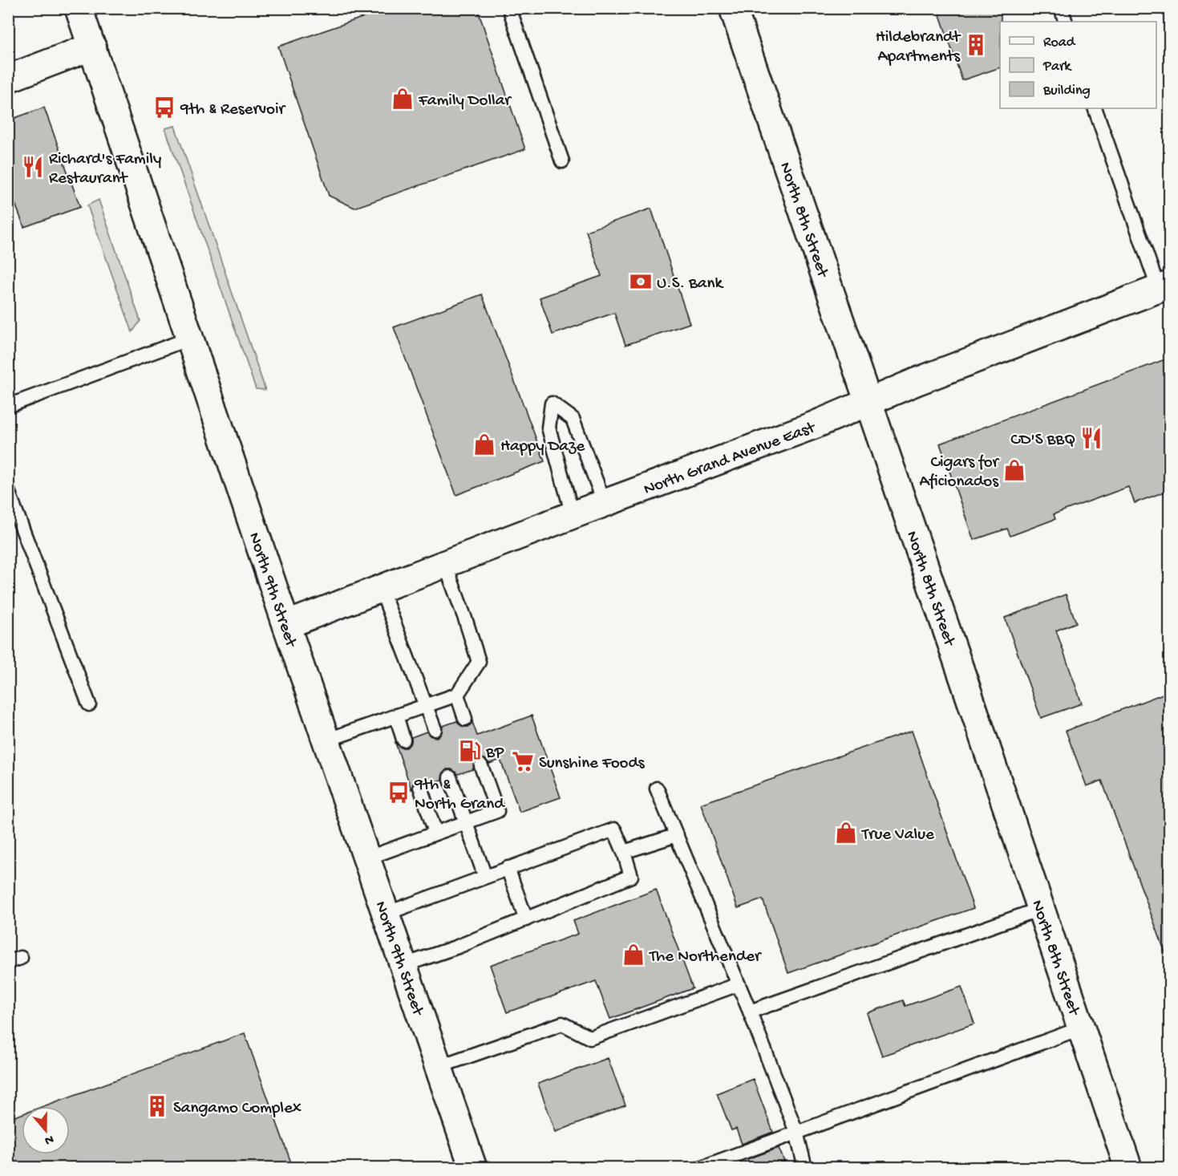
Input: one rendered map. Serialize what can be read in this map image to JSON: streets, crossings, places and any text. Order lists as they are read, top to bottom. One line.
{"streets":{"main road":["North 8th Street","North Grand Avenue East","North 9th Street"]},"crossings":[["North 8th Street","North Grand Avenue East"],["North Grand Avenue East","North 9th Street"]],"places":{"building":["Hildebrandt Apartments","Sangamo Complex"],"shop":["Family Dollar","Happy Daze","Cigars for Aficionados","True Value","The Northender"],"bus stop":["9th & Reservoir","9th & North Grand"],"restaurant":["Richard's Family Restaurant","CD'S BBQ"],"bank":["U.S. Bank"],"fuel station":["BP"],"supermarket":["Sunshine Foods"]},"legend":["Road","Park","Building"],"north":"bottom"}
